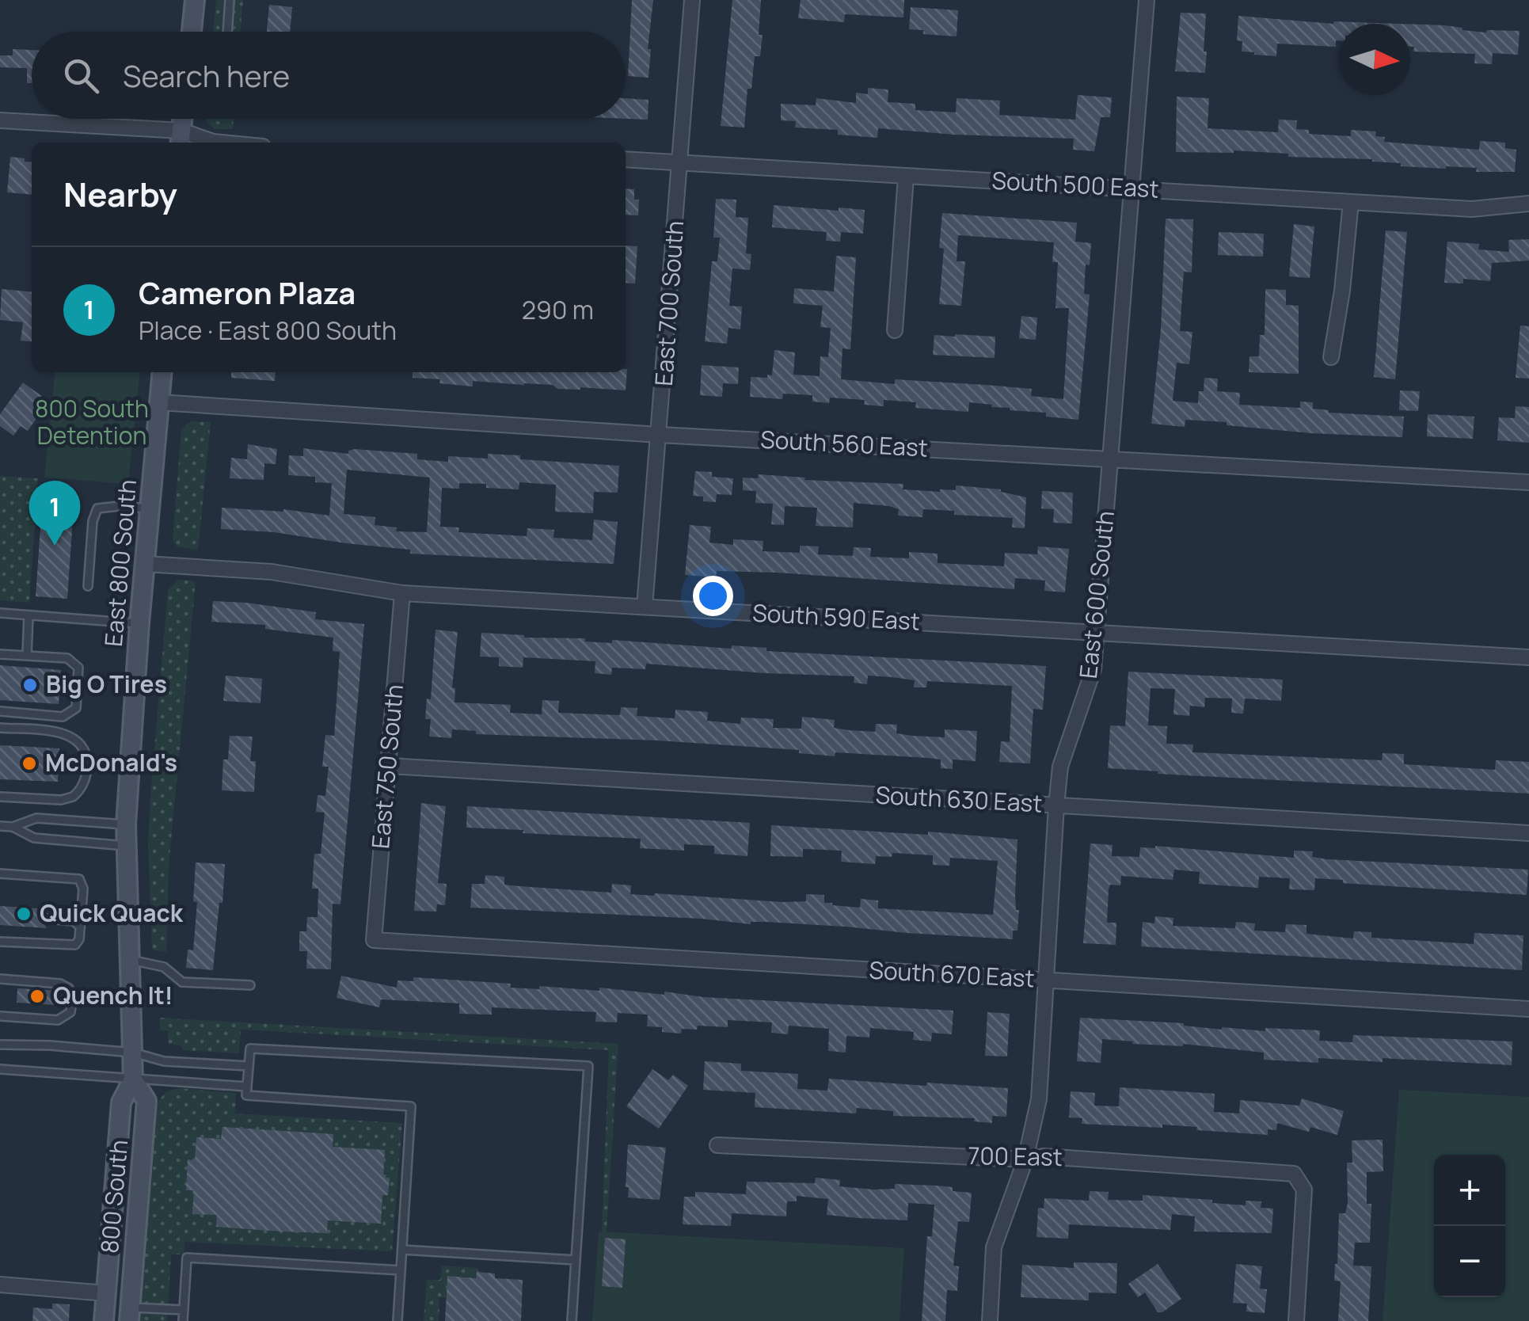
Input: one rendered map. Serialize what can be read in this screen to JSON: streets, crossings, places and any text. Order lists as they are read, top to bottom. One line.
{"streets":{"main road":["East 800 South","800 South"],"street":["South 500 East","East 700 South","South 560 East","East 600 South","South 590 East","East 750 South","South 630 East","South 670 East","700 East"]},"crossings":[["South 500 East","East 700 South"],["South 500 East","East 600 South"],["East 700 South","South 560 East"],["East 700 South","South 590 East"],["South 560 East","East 800 South"],["South 560 East","East 600 South"],["East 800 South","South 590 East"],["East 800 South","800 South"],["East 600 South","South 590 East"],["East 600 South","South 630 East"],["East 600 South","South 670 East"],["East 600 South","700 East"],["South 590 East","East 750 South"],["East 750 South","South 630 East"],["East 750 South","South 670 East"]],"parks":["800 South Detention"],"places":["Big O Tires","McDonald's","Quick Quack","Quench It!"],"north":"right","page":{"search":"Search here","heading":"Nearby","list":[{"mark":"1","name":"Cameron Plaza","note":"Place · East 800 South","value":"290 m"}],"pins":"1","map_buttons":["+","−"]}}
